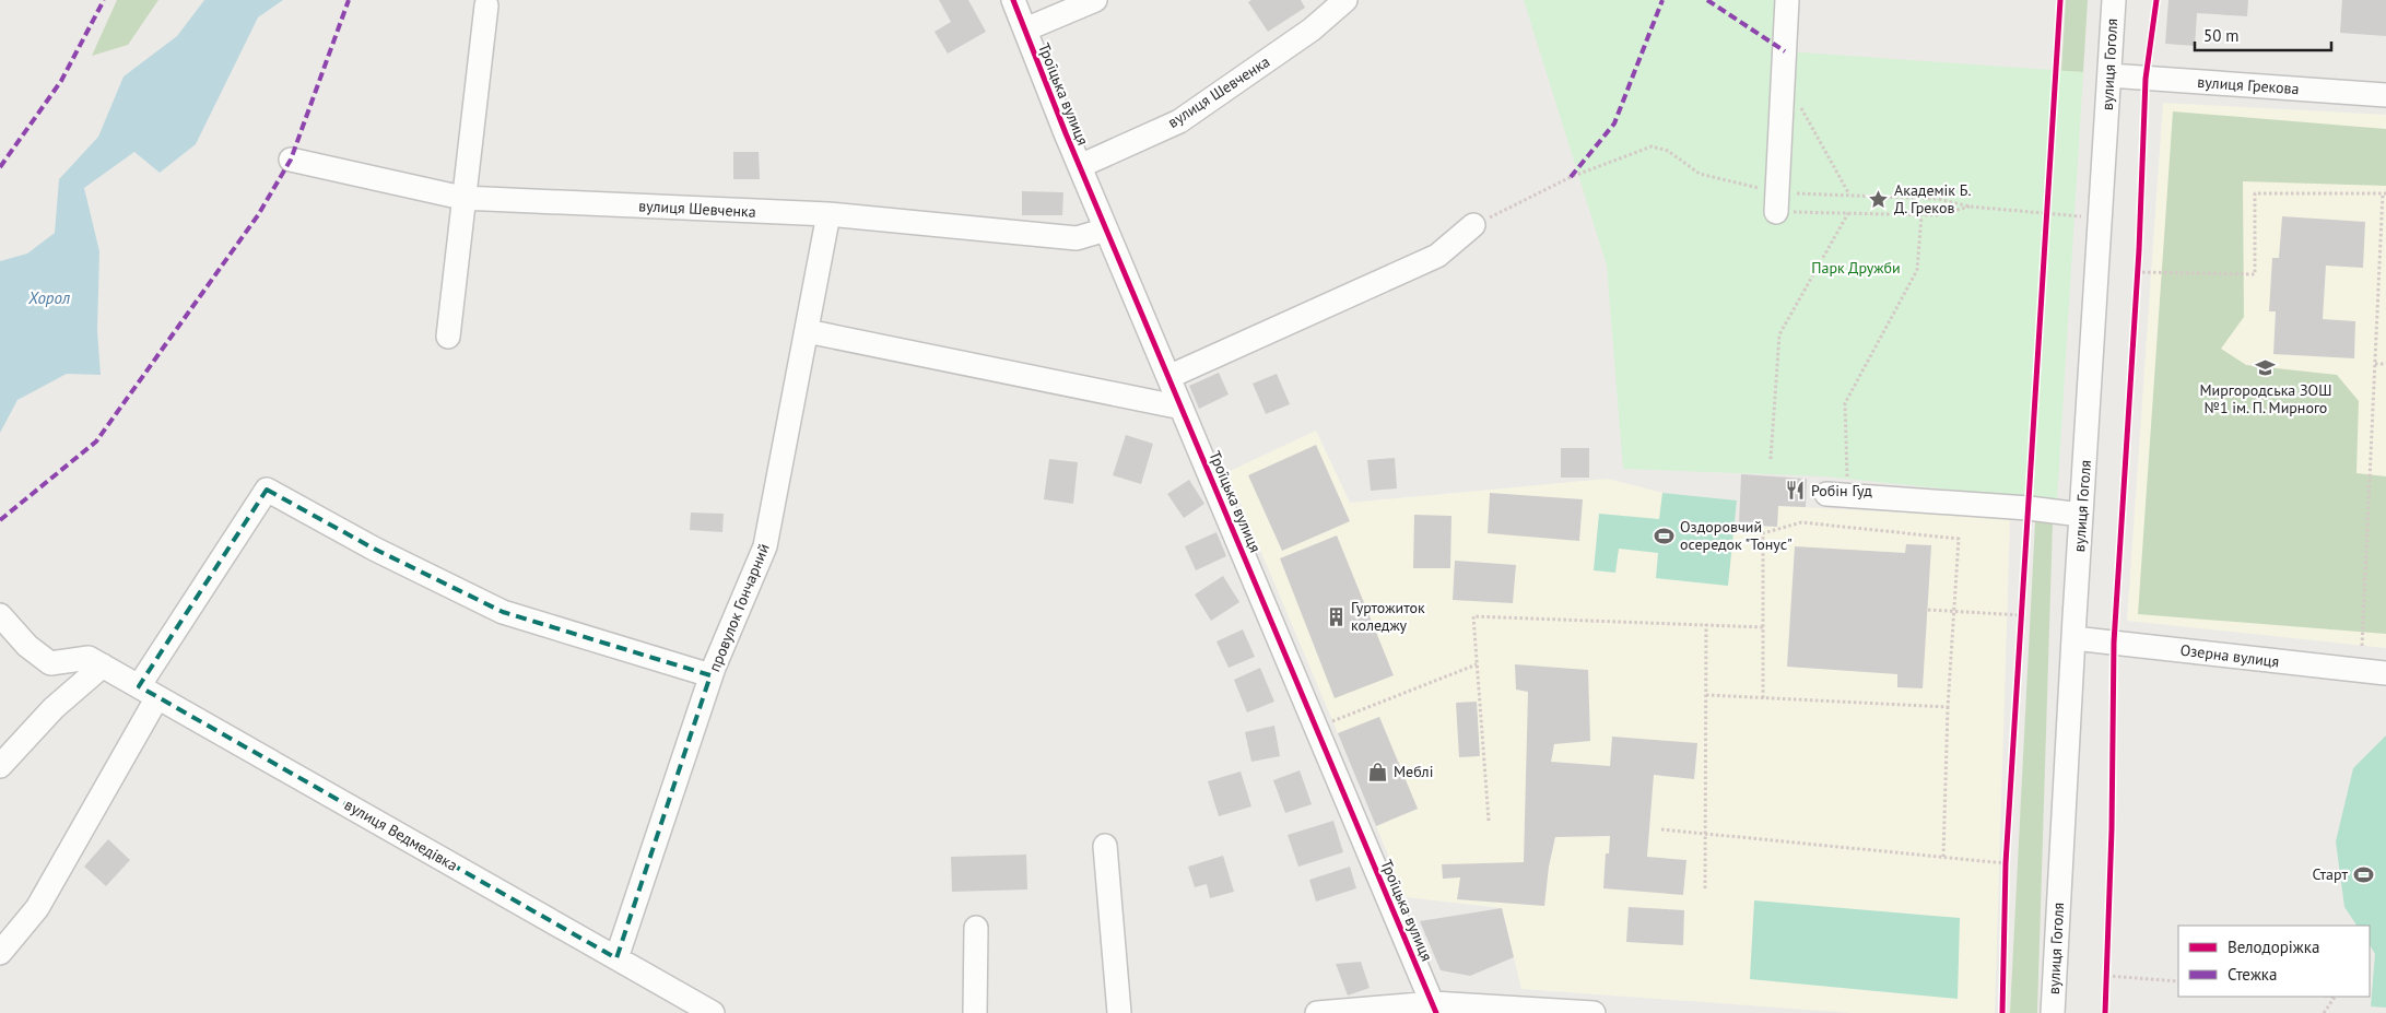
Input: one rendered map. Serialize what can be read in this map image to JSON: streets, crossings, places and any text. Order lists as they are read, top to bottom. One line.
{"streets":{"street":["вулиця Гоголя","вулиця Грекова","вулиця Шевченка","Троїцька вулиця","провулок Гончарний","Озерна вулиця","вулиця Ведмедівка"]},"crossings":[["вулиця Гоголя","вулиця Грекова"],["вулиця Гоголя","Озерна вулиця"],["вулиця Шевченка","Троїцька вулиця"],["вулиця Шевченка","провулок Гончарний"],["провулок Гончарний","вулиця Ведмедівка"]],"water":["Хорол"],"parks":["Парк Дружби"],"places":{"place":["Академік Б. Д. Греков"],"school or university":["Миргородська ЗОШ №1 ім. П. Мирного"],"restaurant":["Робін Гуд"],"sports":["Оздоровчий осередок \"Тонус\"","Старт"],"building":["Гуртожиток коледжу"],"shop":["Меблі"]},"legend":["Велодоріжка","Стежка"],"scale_bar":"50 m"}
